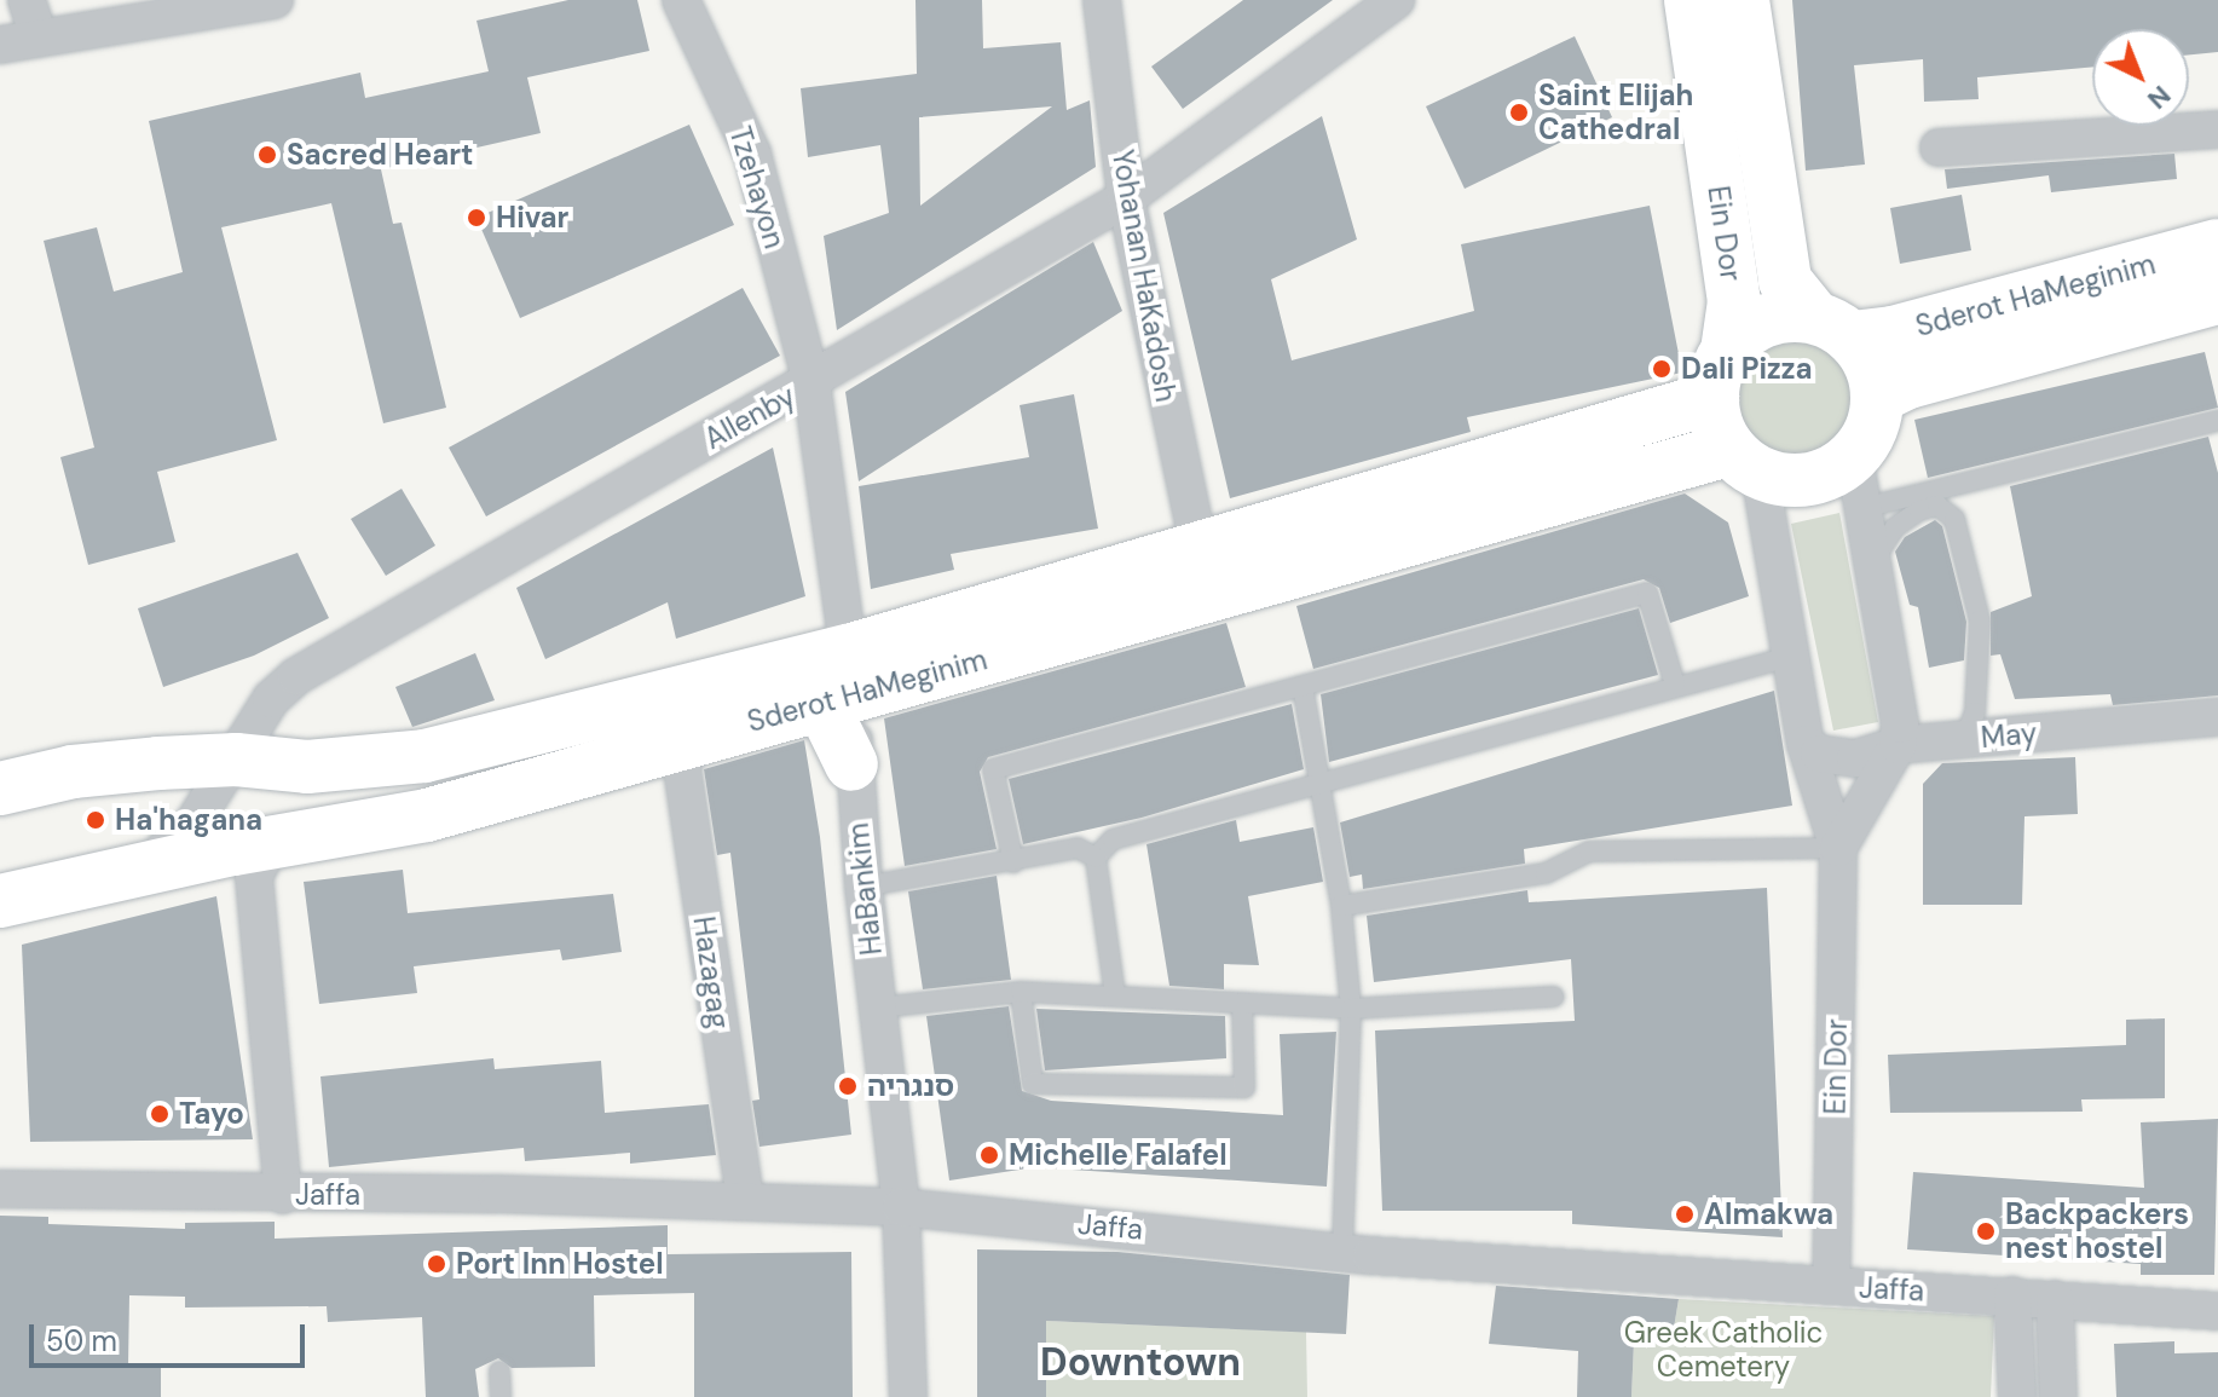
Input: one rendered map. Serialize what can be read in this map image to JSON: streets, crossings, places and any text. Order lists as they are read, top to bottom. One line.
{"streets":{"street":["Tzehayon","Ein Dor","Yohanan HaKadosh","Sderot HaMeginim","Allenby","May","HaBankim","Hazagag","Jaffa"]},"crossings":[["Tzehayon","Allenby"],["Ein Dor","Sderot HaMeginim"],["Ein Dor","May"],["Ein Dor","Jaffa"],["Yohanan HaKadosh","Sderot HaMeginim"],["Yohanan HaKadosh","Allenby"],["Sderot HaMeginim","Allenby"],["Sderot HaMeginim","Hazagag"],["HaBankim","Jaffa"],["Hazagag","Jaffa"]],"districts":["Downtown"],"parks":["Greek Catholic Cemetery"],"places":["Saint Elijah Cathedral","Sacred Heart","Hivar","Dali Pizza","Ha'hagana","סנגריה","Tayo","Michelle Falafel","Almakwa","Backpackers nest hostel","Port Inn Hostel"],"scale_bar":"50 m","north":"bottom right"}
